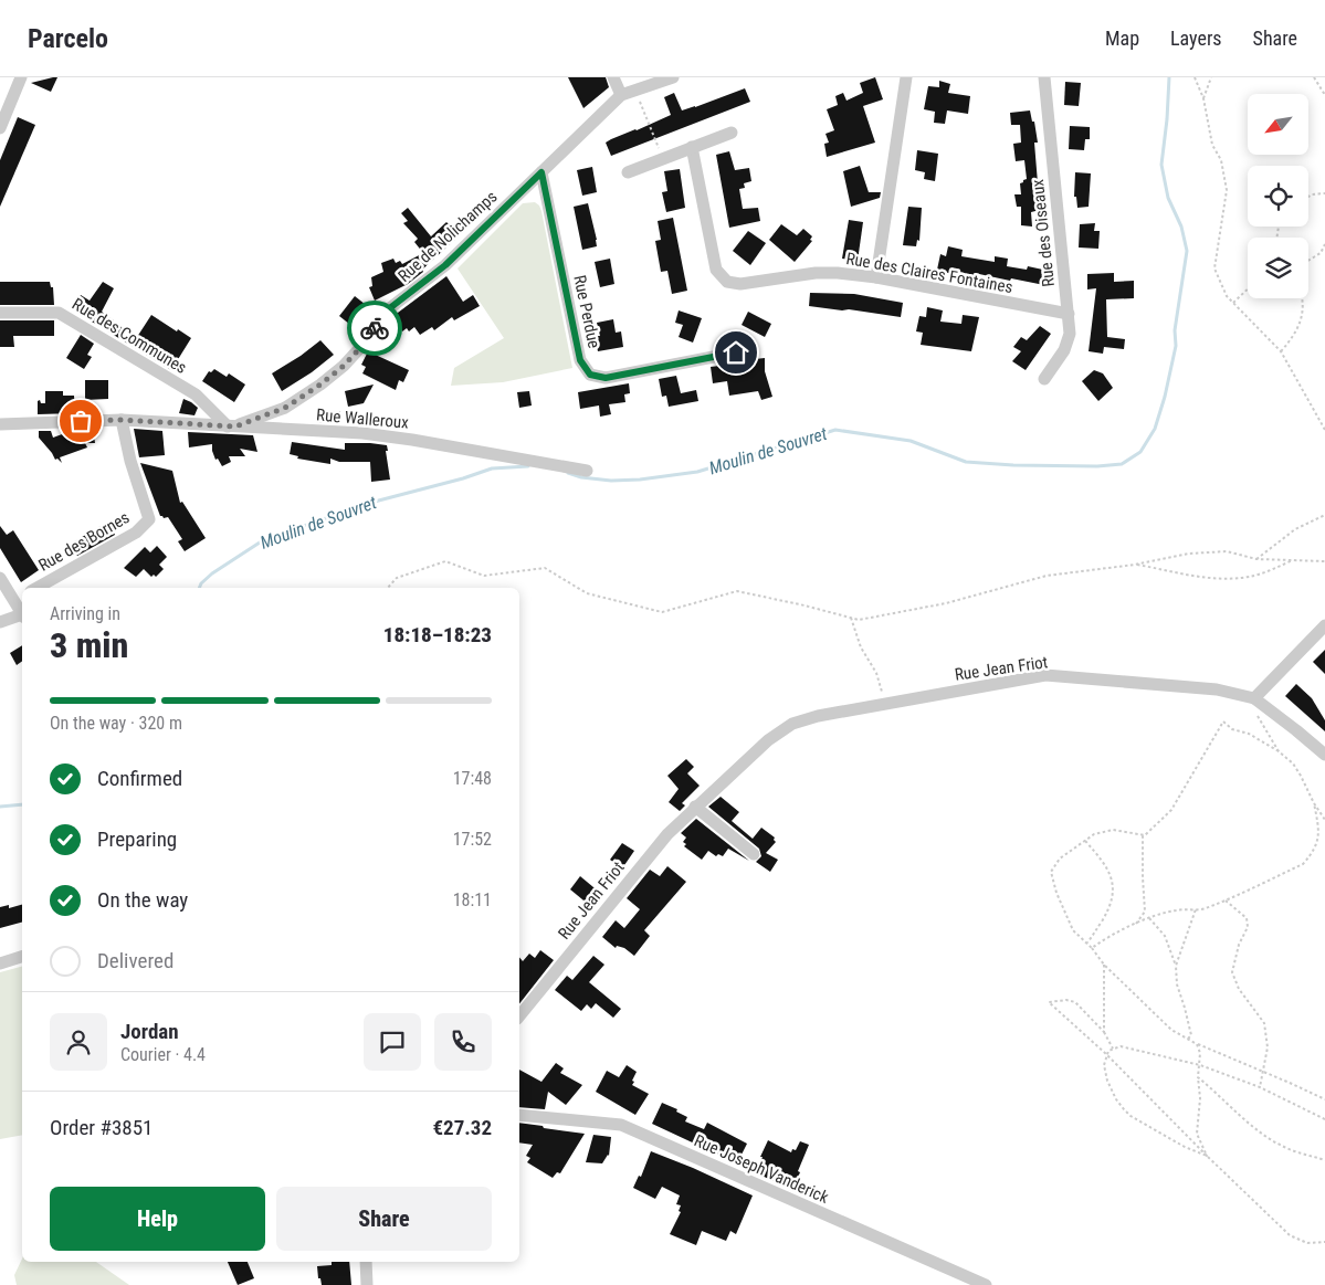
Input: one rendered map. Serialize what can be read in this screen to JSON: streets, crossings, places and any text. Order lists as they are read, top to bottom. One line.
{"streets":{"street":["Rue des Oiseaux","Rue de Nolichamps","Rue des Claires Fontaines","Rue Perdue","Rue des Communes","Rue Walleroux","Rue des Bornes","Rue Jean Friot","Rue Joseph Vanderick"]},"crossings":[["Rue des Oiseaux","Rue des Claires Fontaines"],["Rue de Nolichamps","Rue Perdue"],["Rue de Nolichamps","Rue des Communes"],["Rue de Nolichamps","Rue Walleroux"],["Rue des Communes","Rue Walleroux"],["Rue Walleroux","Rue des Bornes"]],"water":["Moulin de Souvret"],"north":"bottom left","page":{"header":"Parcelo","nav":["Map","Layers","Share"],"heading":["3 min","Arriving in","18:18–18:23"],"panel":["Jordan","Courier · 4.4","Order #3851","€27.32"],"bar":"On the way · 320 m","list":[["Confirmed","17:48"],["Preparing","17:52"],["On the way","18:11"],"Delivered"],"buttons":["Help","Share"]}}
